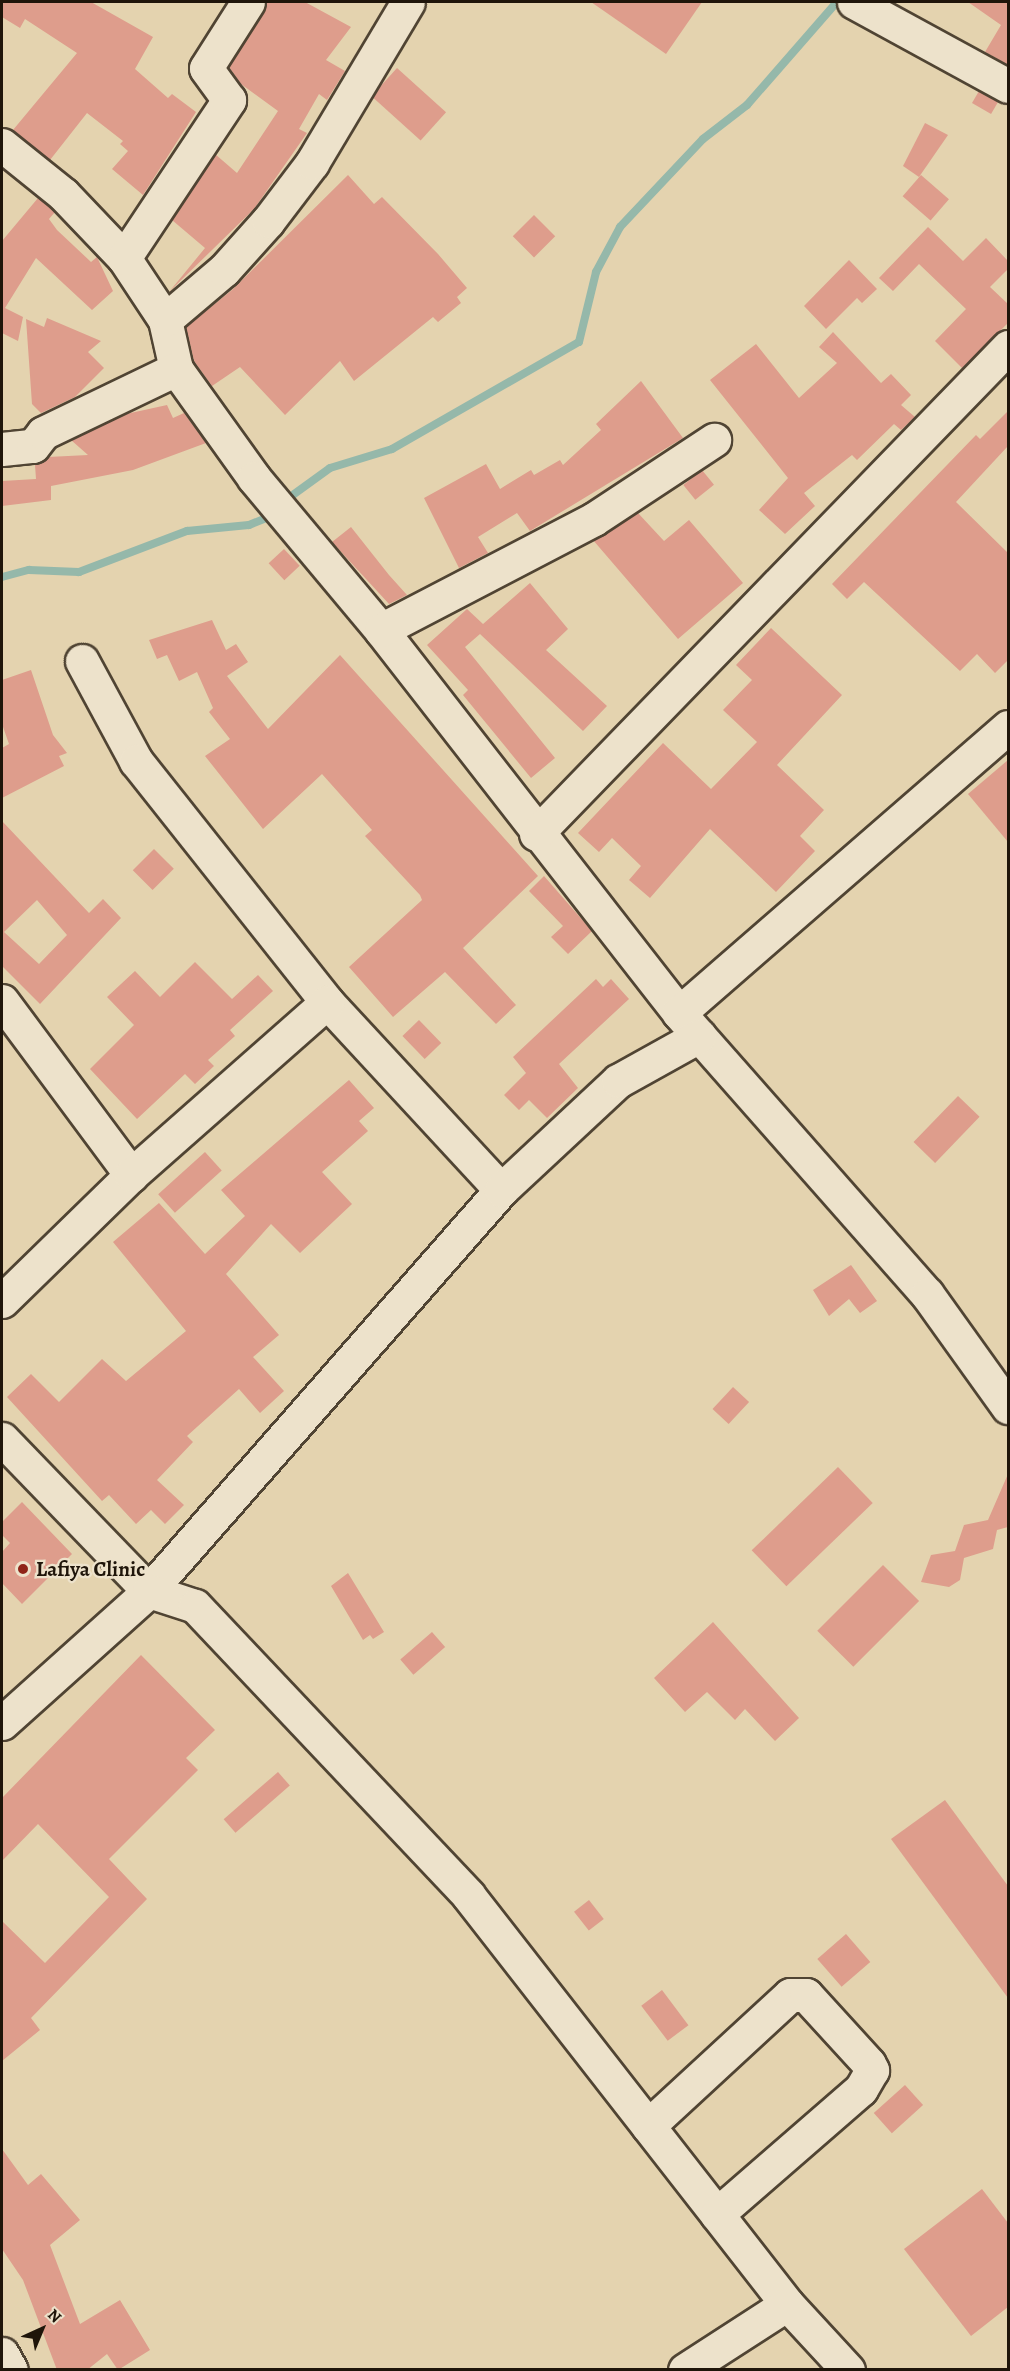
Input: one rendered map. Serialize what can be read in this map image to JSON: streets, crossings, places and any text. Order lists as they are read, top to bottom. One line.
{"places":["Lafiya Clinic"],"north":"top right"}
